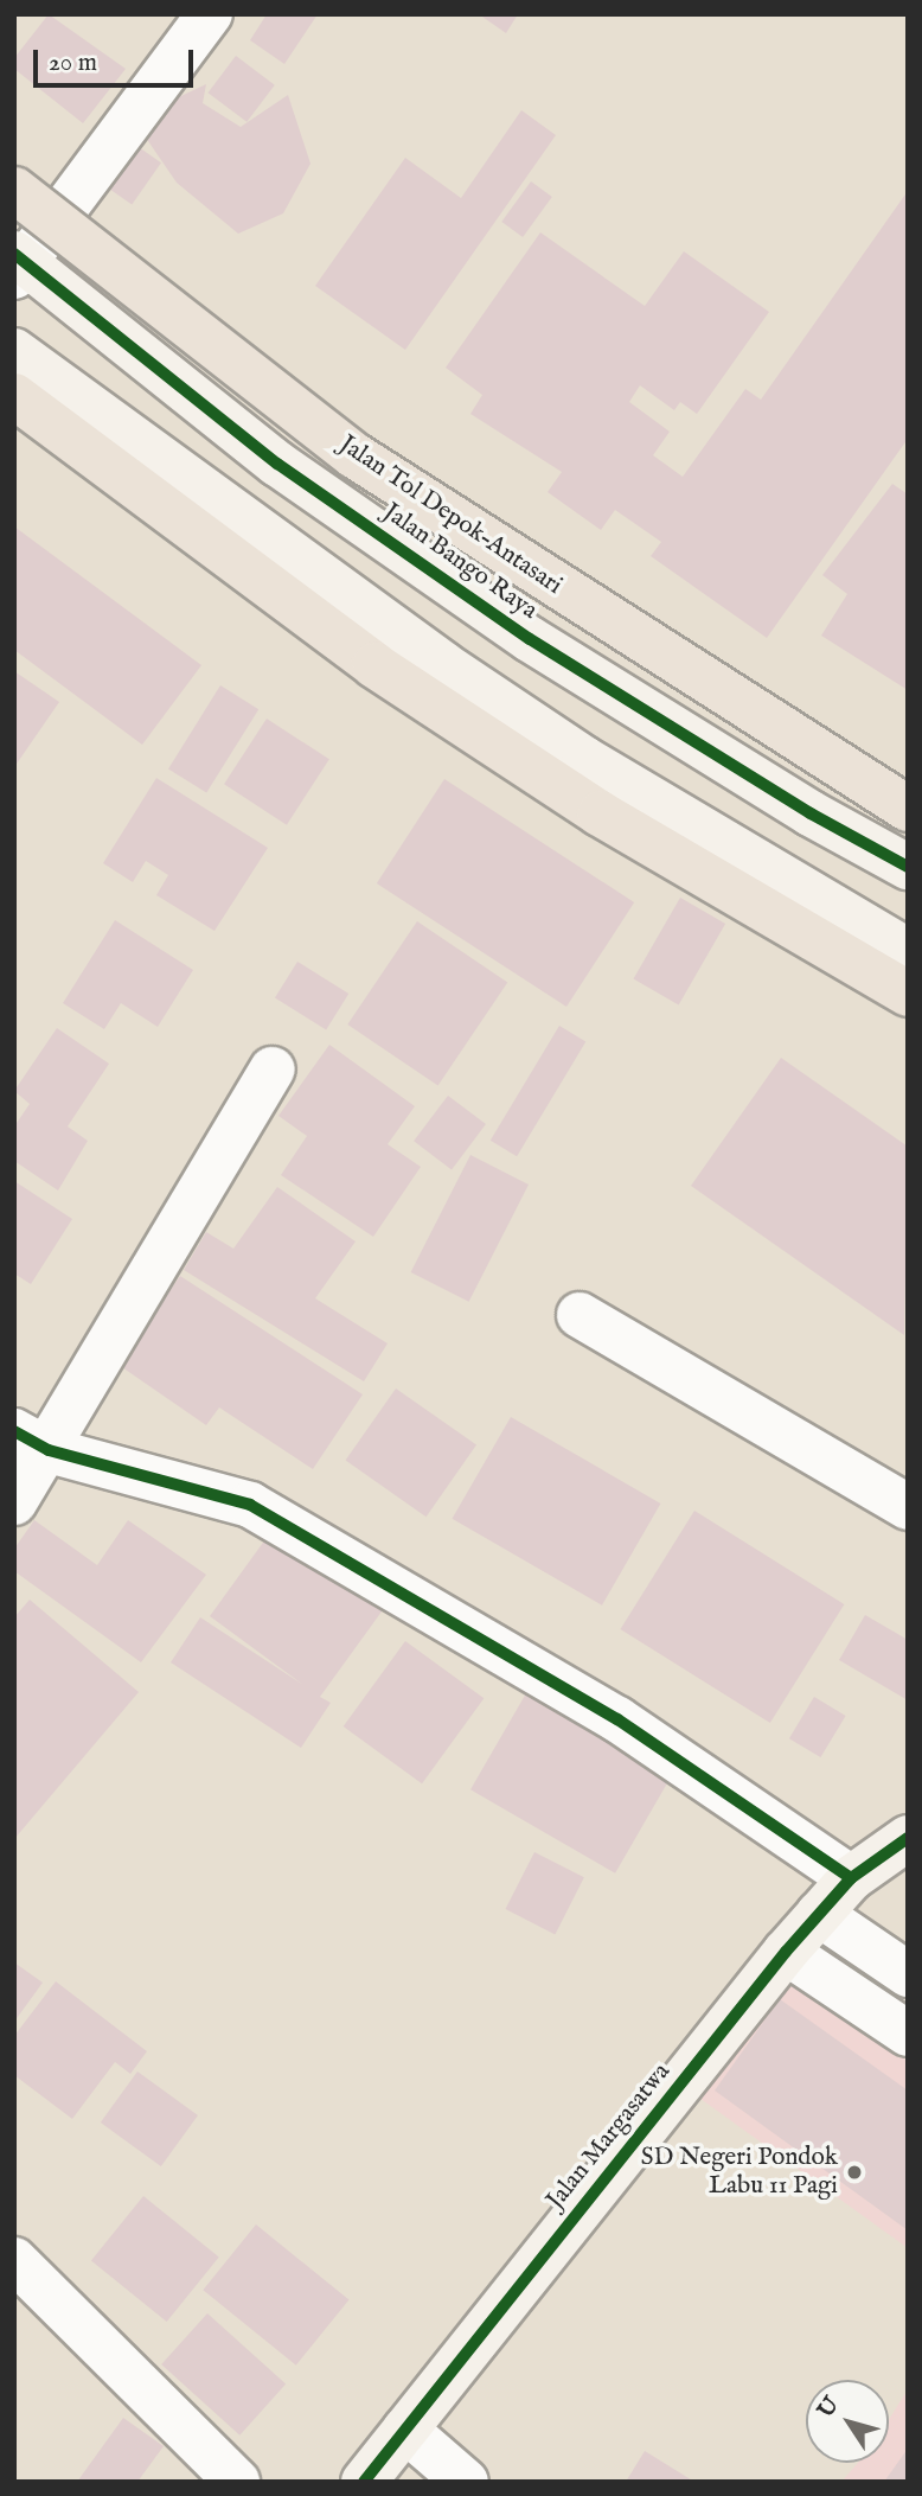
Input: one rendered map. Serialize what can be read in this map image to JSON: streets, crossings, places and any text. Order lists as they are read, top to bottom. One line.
{"streets":{"highway":["Jalan Tol Depok–Antasari"],"street":["Jalan Bango Raya","Jalan Margasatwa"]},"places":["SD Negeri Pondok Labu 11 Pagi"],"scale_bar":"20 m","north":"top left"}
